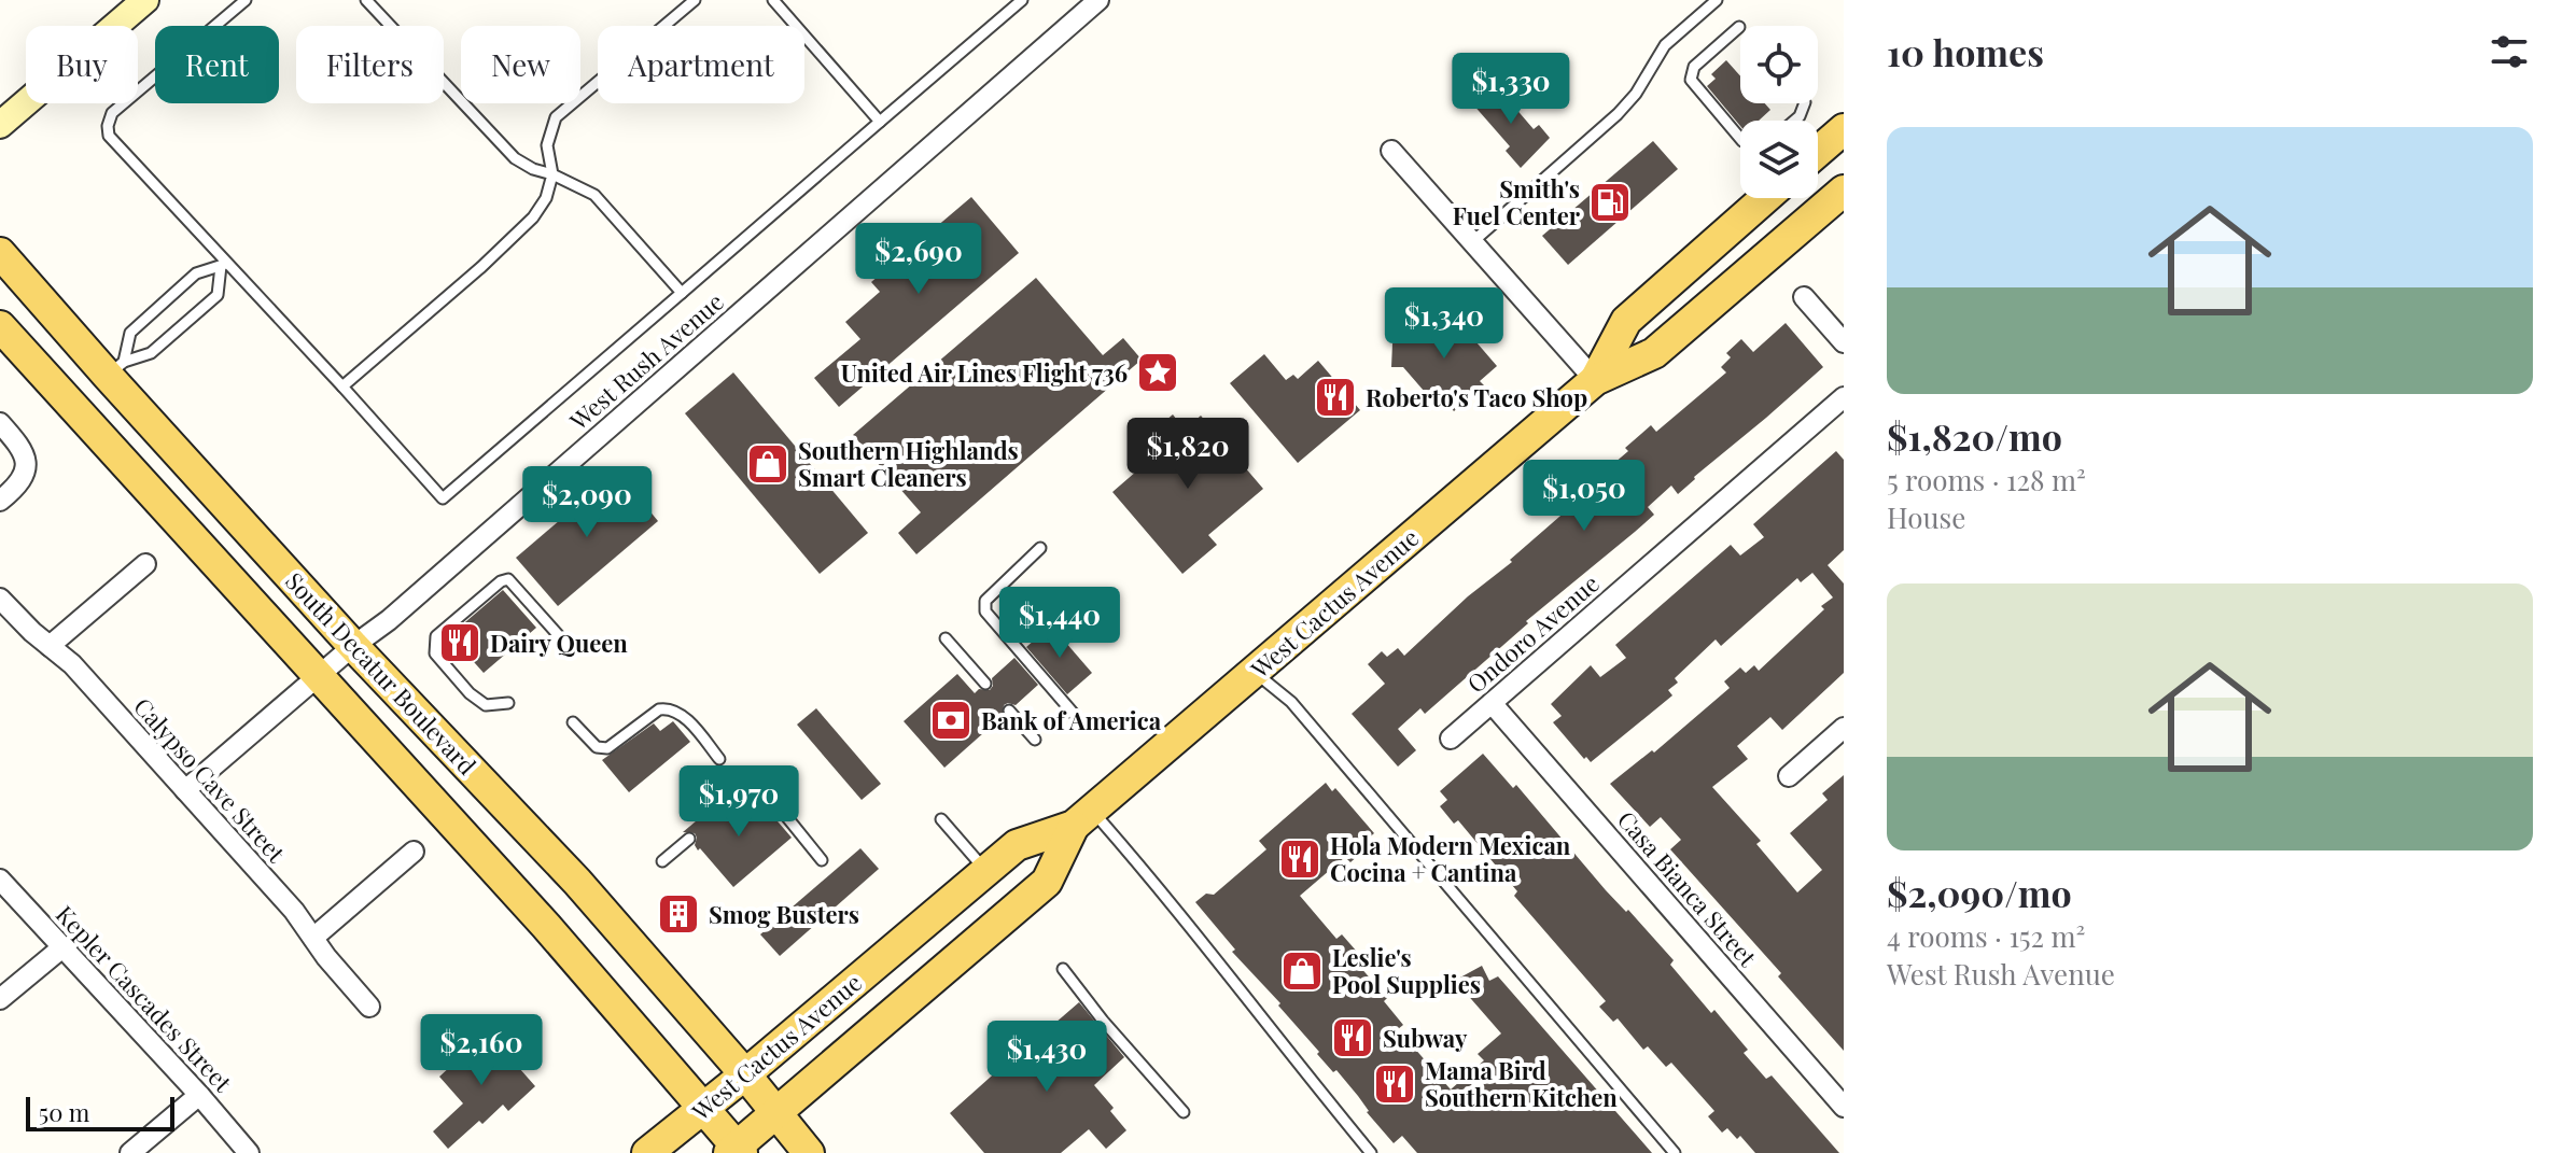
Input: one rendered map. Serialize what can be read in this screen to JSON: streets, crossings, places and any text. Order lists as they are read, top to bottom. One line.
{"streets":{"main road":["West Cactus Avenue","South Decatur Boulevard"],"street":["West Rush Avenue","Ondoro Avenue","Calypso Cave Street","Casa Bianca Street","Kepler Cascades Street"]},"crossings":[["West Rush Avenue","South Decatur Boulevard"],["West Rush Avenue","Calypso Cave Street"],["West Cactus Avenue","South Decatur Boulevard"],["Ondoro Avenue","Casa Bianca Street"]],"places":{"fuel station":["Smith's Fuel Center"],"place":["United Air Lines Flight 736"],"restaurant":["Roberto's Taco Shop","Dairy Queen","Hola Modern Mexican Cocina + Cantina","Subway","Mama Bird Southern Kitchen"],"shop":["Southern Highlands Smart Cleaners","Leslie's Pool Supplies"],"bank":["Bank of America"],"building":["Smog Busters"]},"scale_bar":"50 m","page":{"heading":"10 homes","chip":["Buy","Rent","Filters","New","Apartment"],"price":["$1,330","$2,690","$1,340","$1,820","$1,050","$2,090","$1,440","$1,970","$2,160","$1,430"],"list":[{"name":"$1,820/mo","note":"5 rooms · 128 m² · House"},{"name":"$2,090/mo","note":"4 rooms · 152 m² · West Rush Avenue"}],"scale":"50 m"}}
